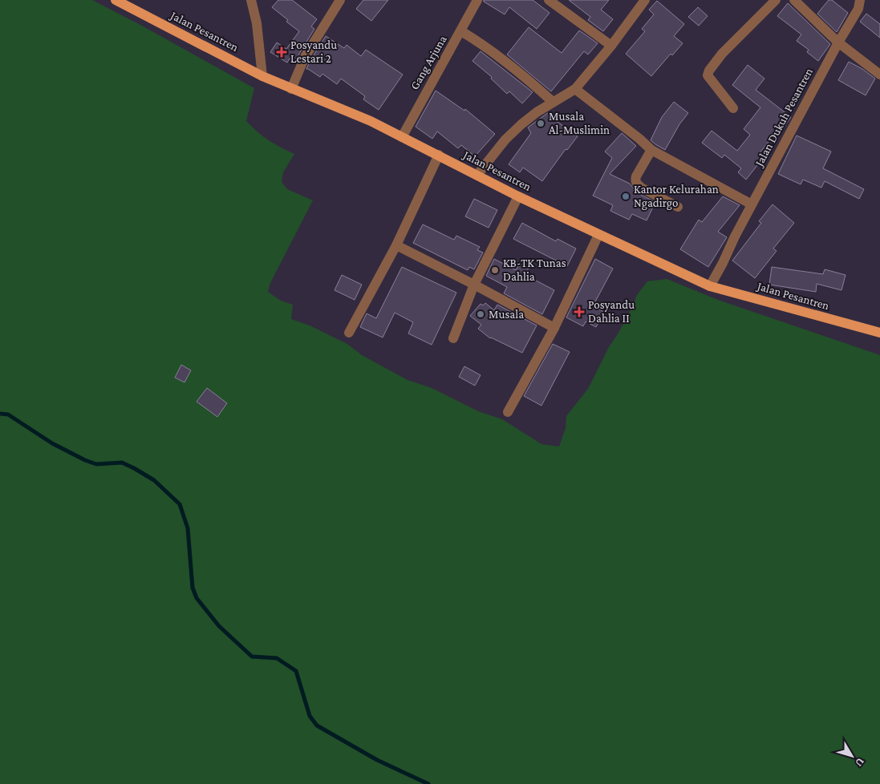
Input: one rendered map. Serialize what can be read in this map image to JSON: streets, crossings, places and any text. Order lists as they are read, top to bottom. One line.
{"streets":{"main road":["Jalan Pesantren"],"street":["Gang Arjuna","Jalan Dukuh Pesantren"]},"crossings":[["Jalan Pesantren","Gang Arjuna"],["Jalan Pesantren","Jalan Dukuh Pesantren"]],"places":{"health":["Posyandu Lestari 2","Posyandu Dahlia II"],"other":["Musala Al-Muslimin","Kantor Kelurahan Ngadirgo","KB-TK Tunas Dahlia","Musala"]},"north":"bottom right"}
